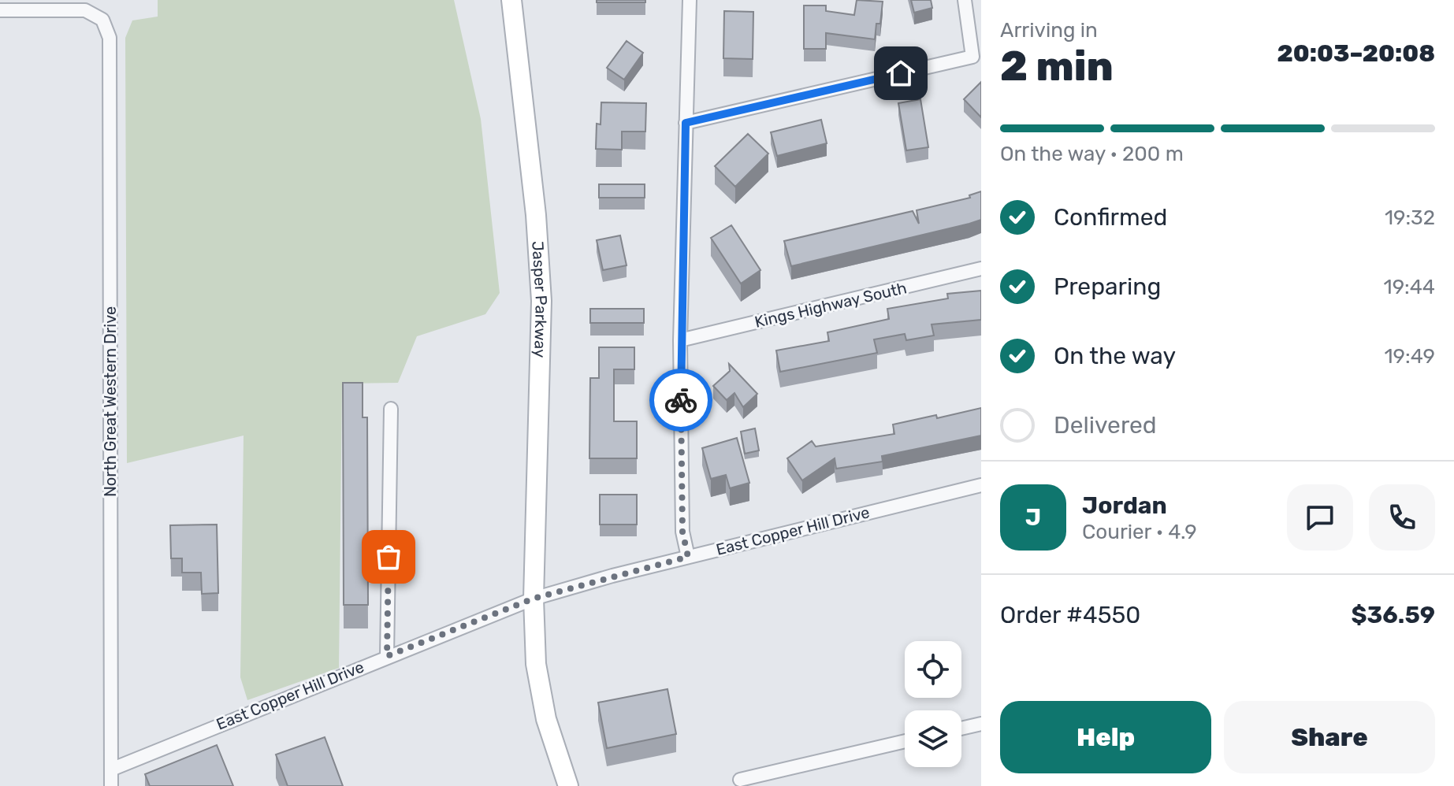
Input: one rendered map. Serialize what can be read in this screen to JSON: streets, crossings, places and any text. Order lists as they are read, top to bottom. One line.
{"streets":{"main road":["Jasper Parkway"],"street":["Kings Highway South","North Great Western Drive","East Copper Hill Drive"]},"crossings":[["Jasper Parkway","East Copper Hill Drive"],["North Great Western Drive","East Copper Hill Drive"]],"page":{"heading":["2 min","Arriving in","20:03–20:08"],"panel":["Jordan","Courier · 4.9","Order #4550","$36.59"],"bar":"On the way · 200 m","list":[["Confirmed","19:32"],["Preparing","19:44"],["On the way","19:49"],"Delivered"],"round":"J","buttons":["Help","Share"]}}
